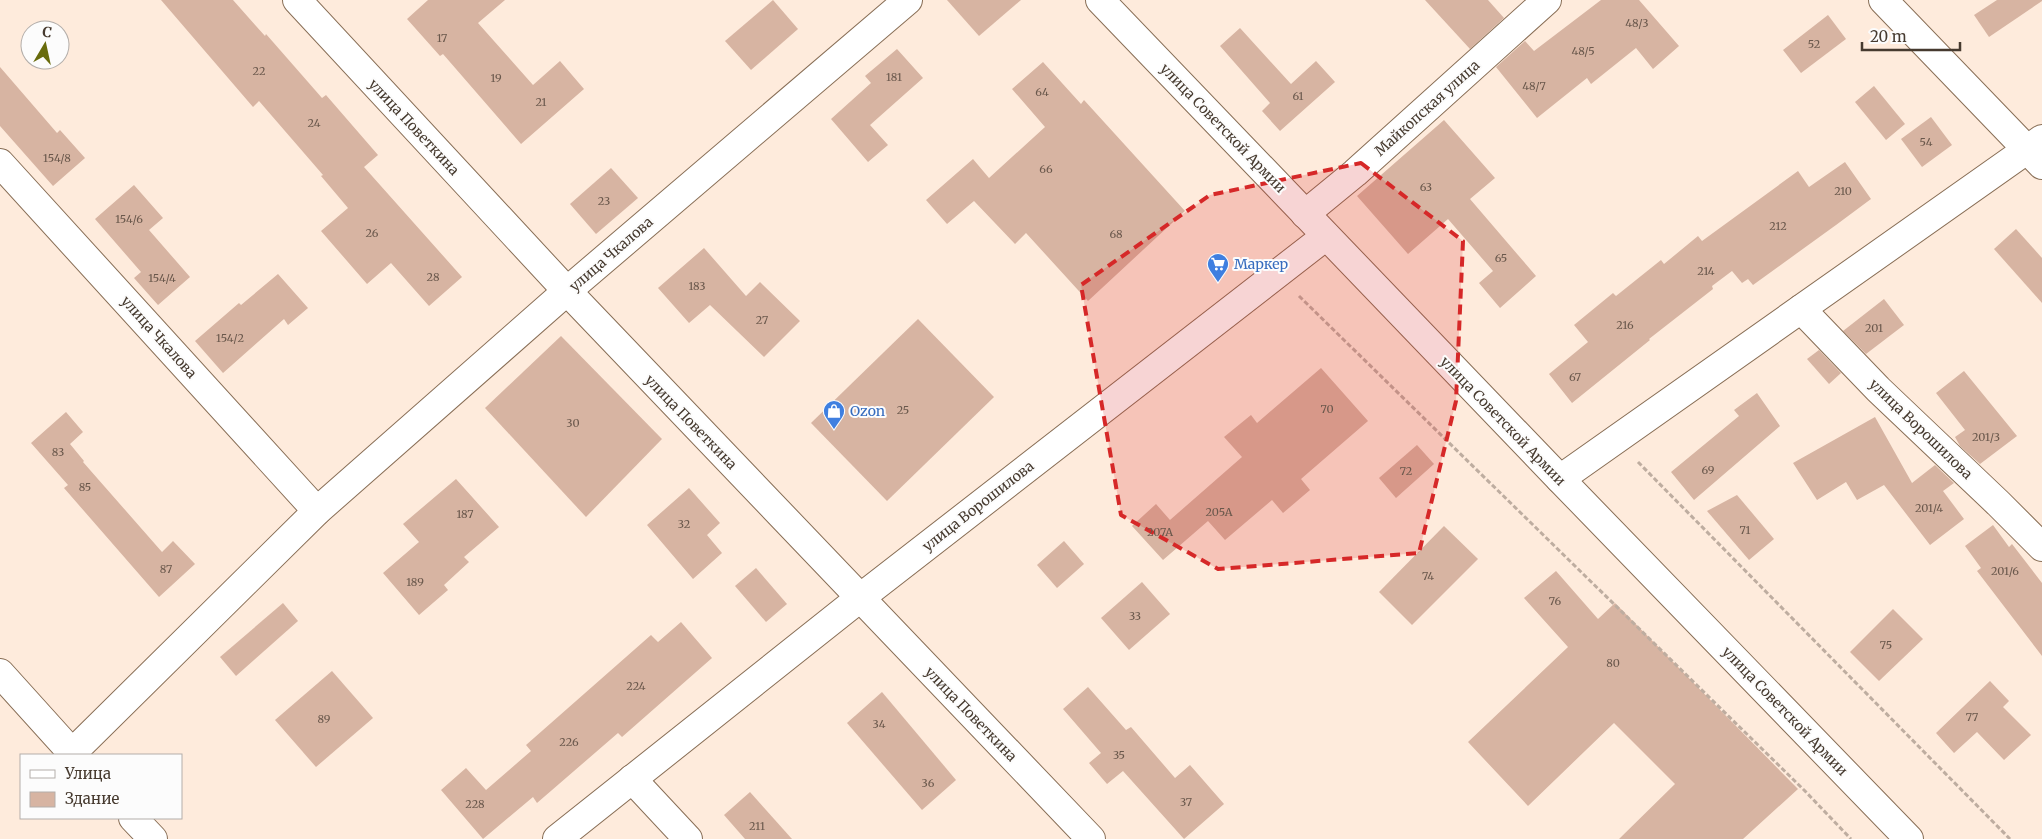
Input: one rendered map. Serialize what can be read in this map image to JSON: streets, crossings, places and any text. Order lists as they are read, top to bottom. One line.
{"streets":{"street":["Майкопская улица","улица Поветкина","улица Советской Армии","улица Чкалова","улица Ворошилова"]},"crossings":[["Майкопская улица","улица Советской Армии"],["улица Поветкина","улица Чкалова"],["улица Поветкина","улица Ворошилова"],["улица Советской Армии","улица Ворошилова"]],"places":{"supermarket":["Маркер"],"shop":["Ozon"]},"house_numbers":["48/3","17","52","48/5","22","181","19","48/7","64","61","21","24","54","154/8","66","63","210","23","154/6","212","26","68","65","214","28","154/4","183","27","216","201","154/2","67","70","25","30","201/3","83","69","72","85","201/4","205А","187","32","71","207А","87","201/6","74","189","76","33","75","80","224","77","89","34","226","35","36","37","228","211"],"legend":["Улица","Здание"],"scale_bar":"20 m","north":"top"}
